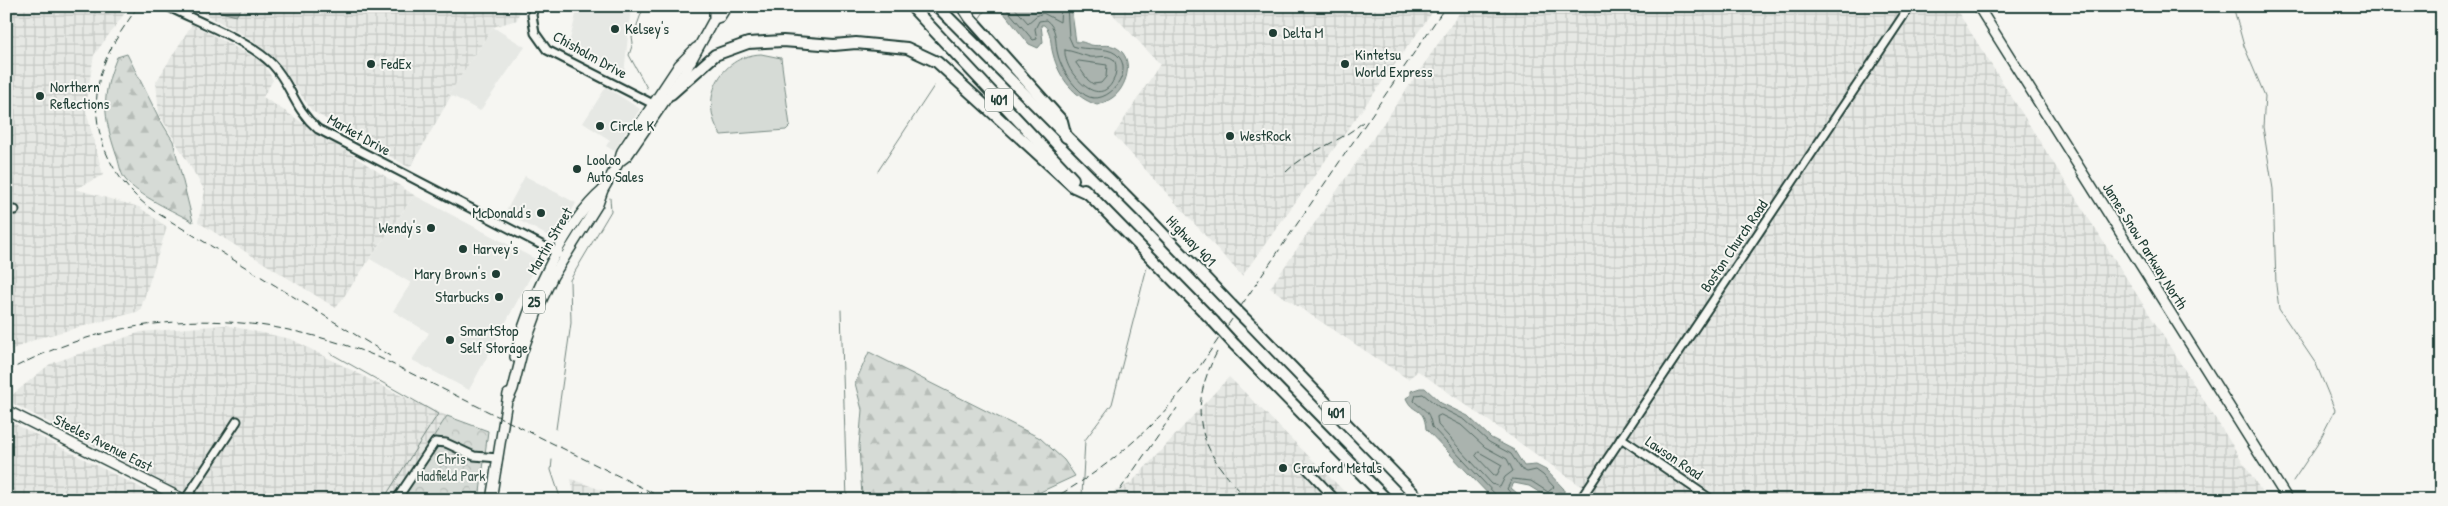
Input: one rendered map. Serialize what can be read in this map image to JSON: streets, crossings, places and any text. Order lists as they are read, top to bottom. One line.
{"streets":{"highway":["401","Highway 401"],"main road":["Martin Street","James Snow Parkway North","25","Steeles Avenue East"],"street":["Chisholm Drive","Market Drive","Boston Church Road","Lawson Road"]},"crossings":[["Chisholm Drive","Martin Street"],["Market Drive","Martin Street"],["Boston Church Road","Lawson Road"]],"parks":["Chris Hadfield Park"],"places":["Kelsey's","Delta M","FedEx","Kintetsu World Express","Northern Reflections","Circle K","WestRock","Looloo Auto Sales","McDonald's","Wendy's","Harvey's","Mary Brown's","Starbucks","SmartStop Self Storage","Crawford Metals"]}
